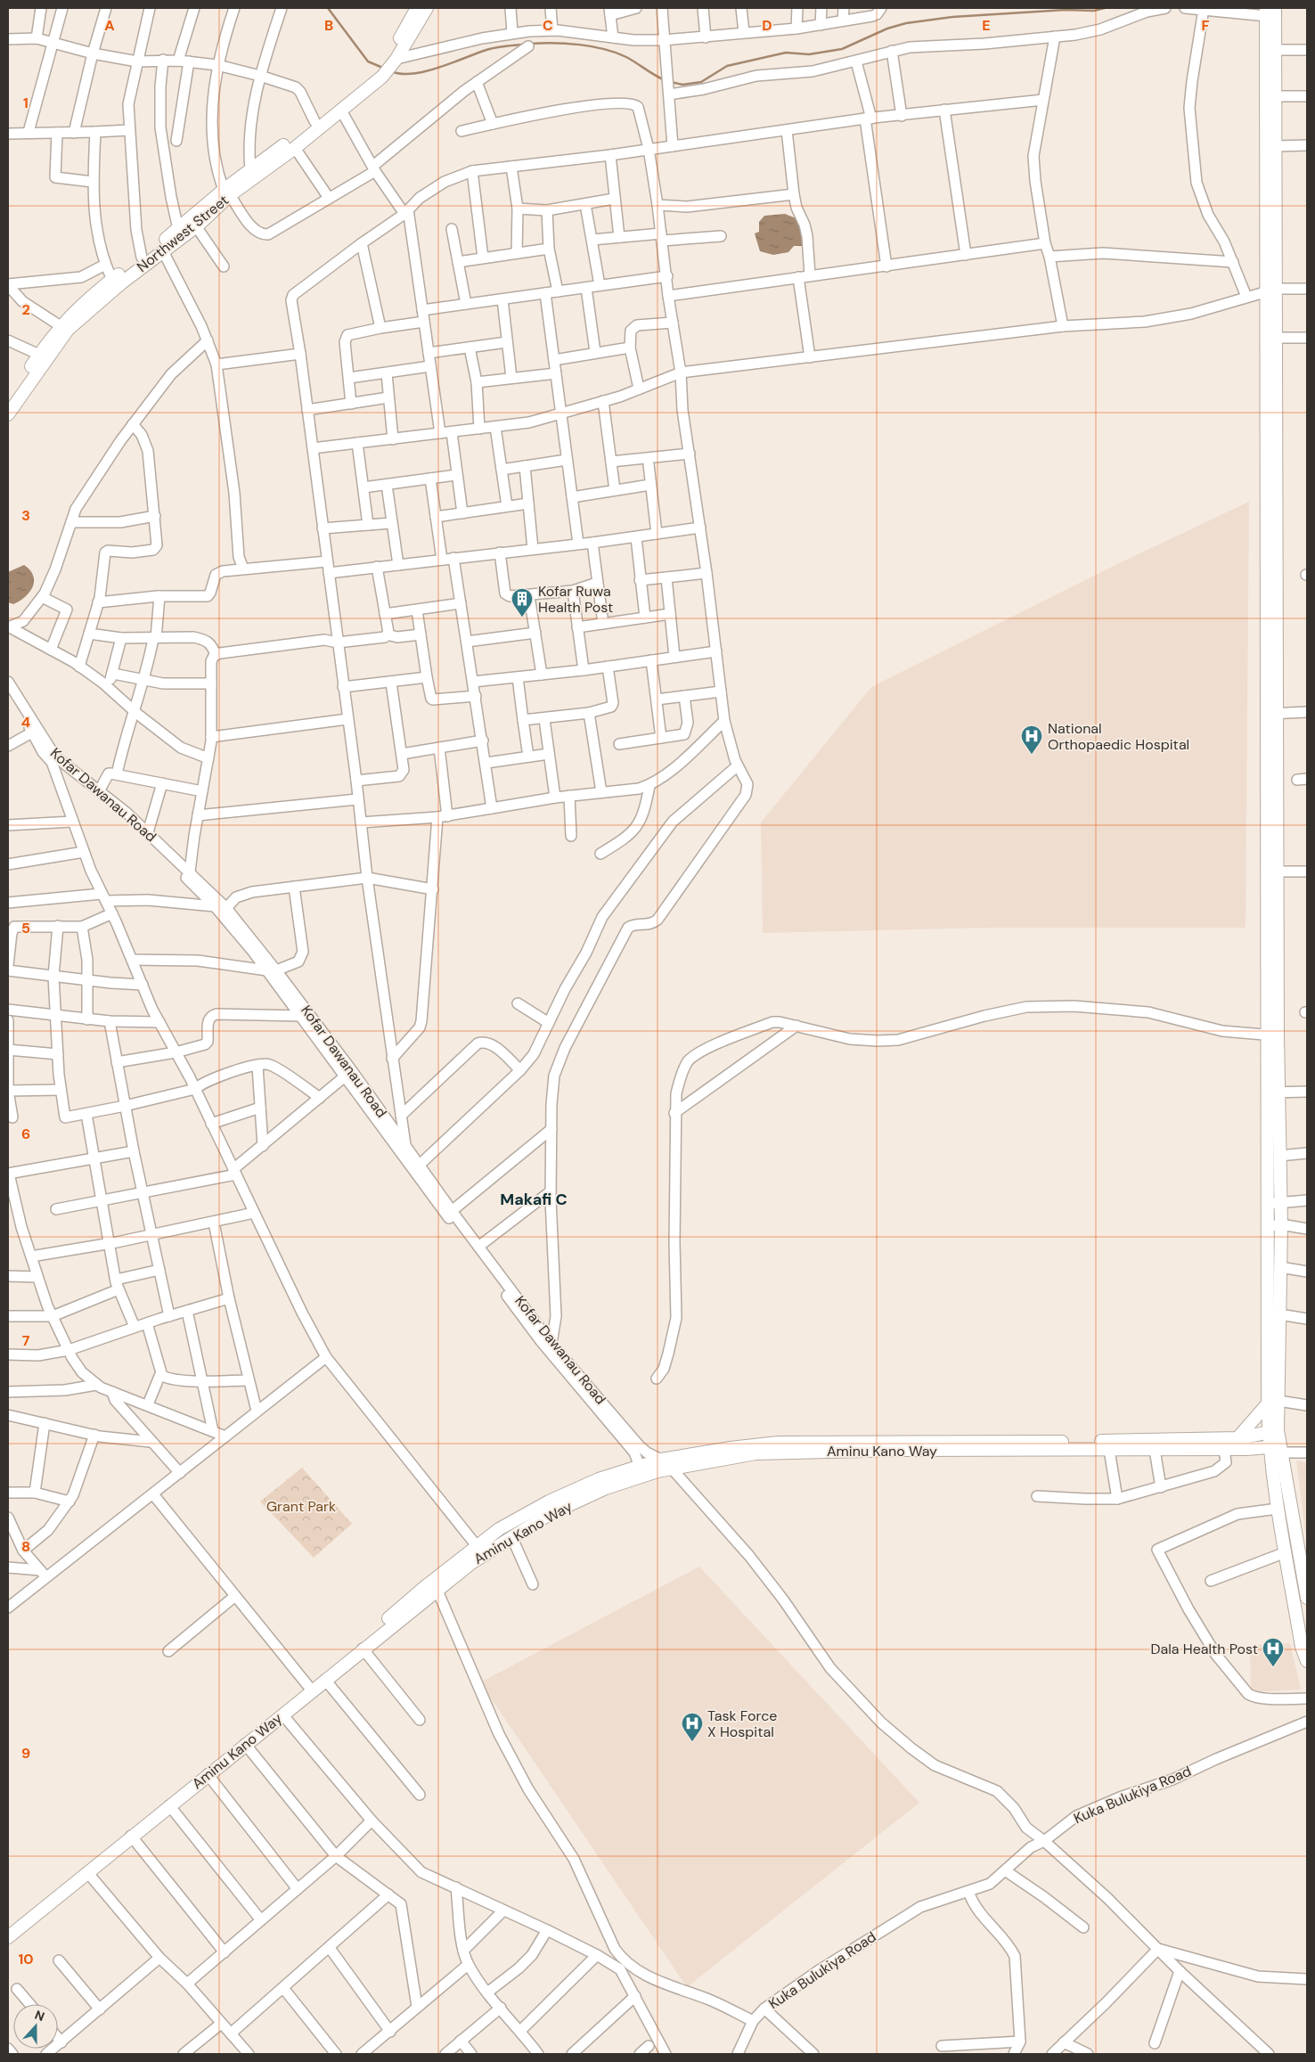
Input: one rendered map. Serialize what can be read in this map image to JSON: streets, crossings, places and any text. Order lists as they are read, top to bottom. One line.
{"streets":{"main road":["Northwest Street","Aminu Kano Way"],"street":["Kofar Dawanau Road","Kuka Bulukiya Road"]},"crossings":[["Kofar Dawanau Road","Aminu Kano Way"]],"districts":["Makafi C"],"parks":["Grant Park"],"places":{"building":["Kofar Ruwa Health Post"],"hospital":["National Orthopaedic Hospital","Dala Health Post","Task Force X Hospital"]},"north":"top","grid":{"columns":["A","B","C","D","E","F"],"rows":["1","2","3","4","5","6","7","8","9","10"]}}
